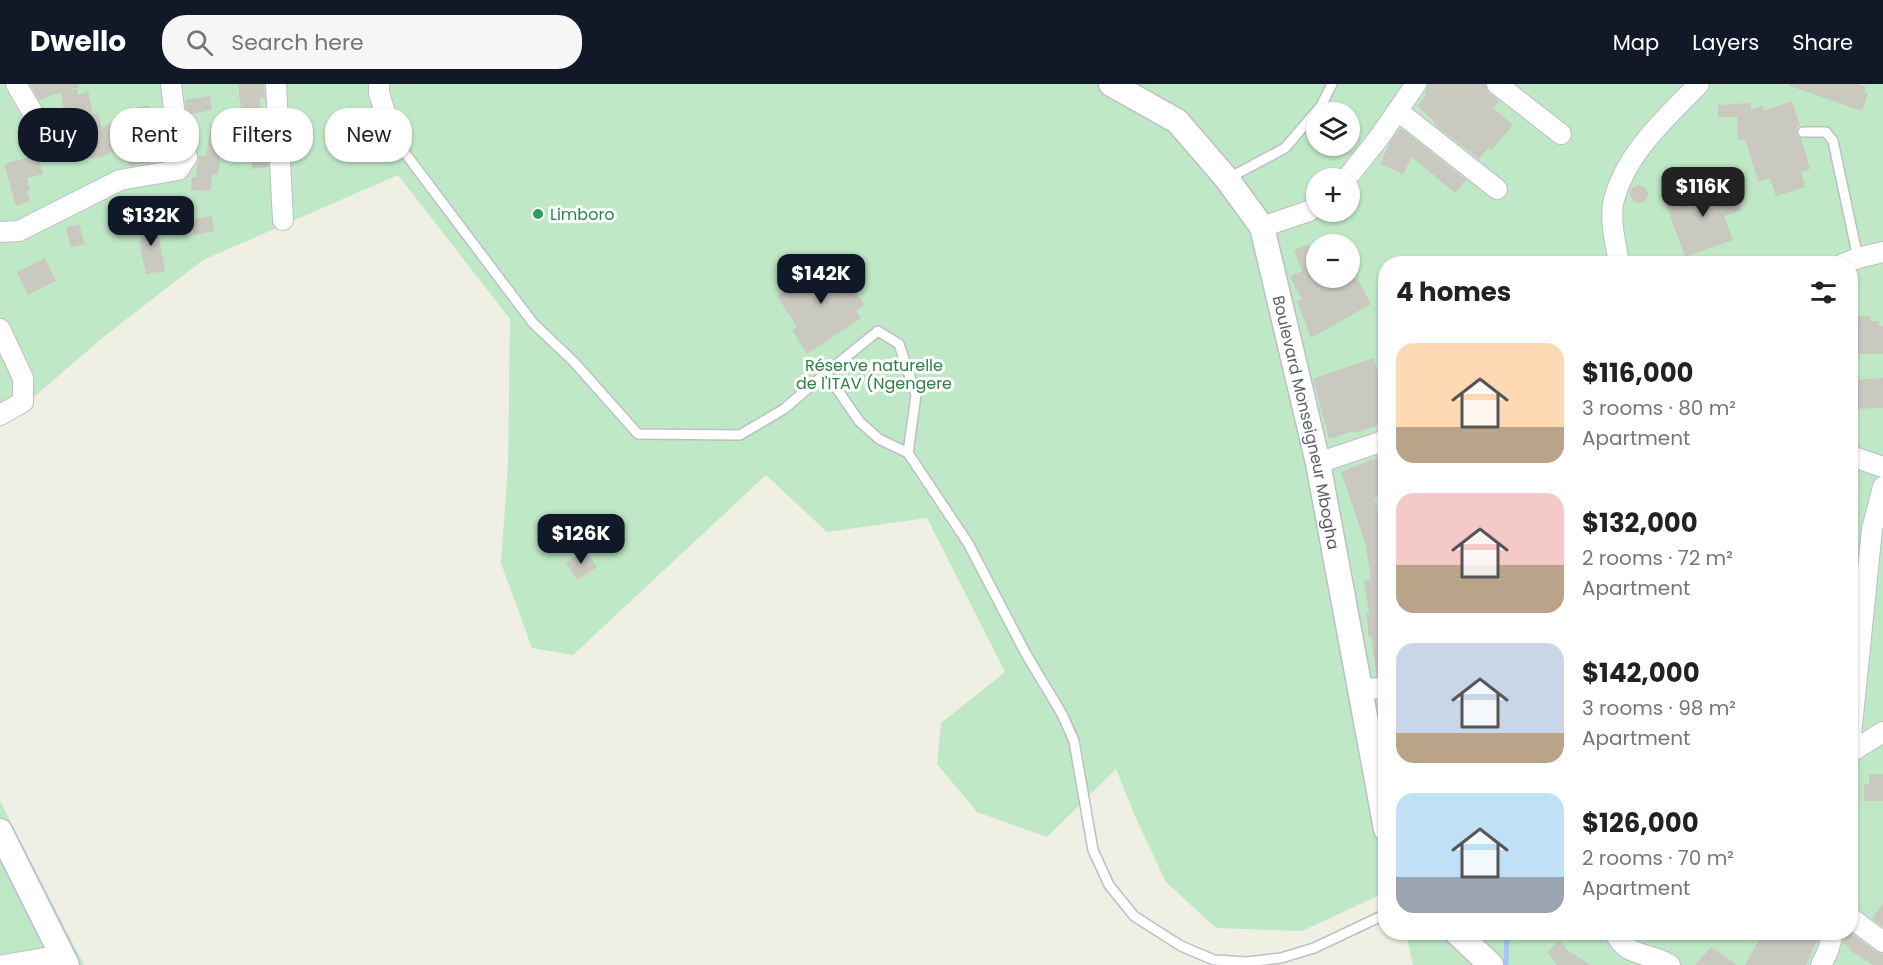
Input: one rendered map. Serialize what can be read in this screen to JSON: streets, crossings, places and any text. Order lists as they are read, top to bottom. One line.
{"streets":{"street":["Boulevard Monseigneur Mbogha"]},"parks":["Réserve naturelle de l'ITAV (Ngengere"],"places":["Limboro"],"page":{"header":"Dwello","search":"Search here","nav":["Map","Layers","Share"],"map_buttons":["+","−"],"chip":["Buy","Rent","Filters","New"],"price":["$116K","$132K","$142K","$126K"],"heading":"4 homes","list":[{"name":"$116,000","note":"3 rooms · 80 m² · Apartment"},{"name":"$132,000","note":"2 rooms · 72 m² · Apartment"},{"name":"$142,000","note":"3 rooms · 98 m² · Apartment"},{"name":"$126,000","note":"2 rooms · 70 m² · Apartment"}]}}
